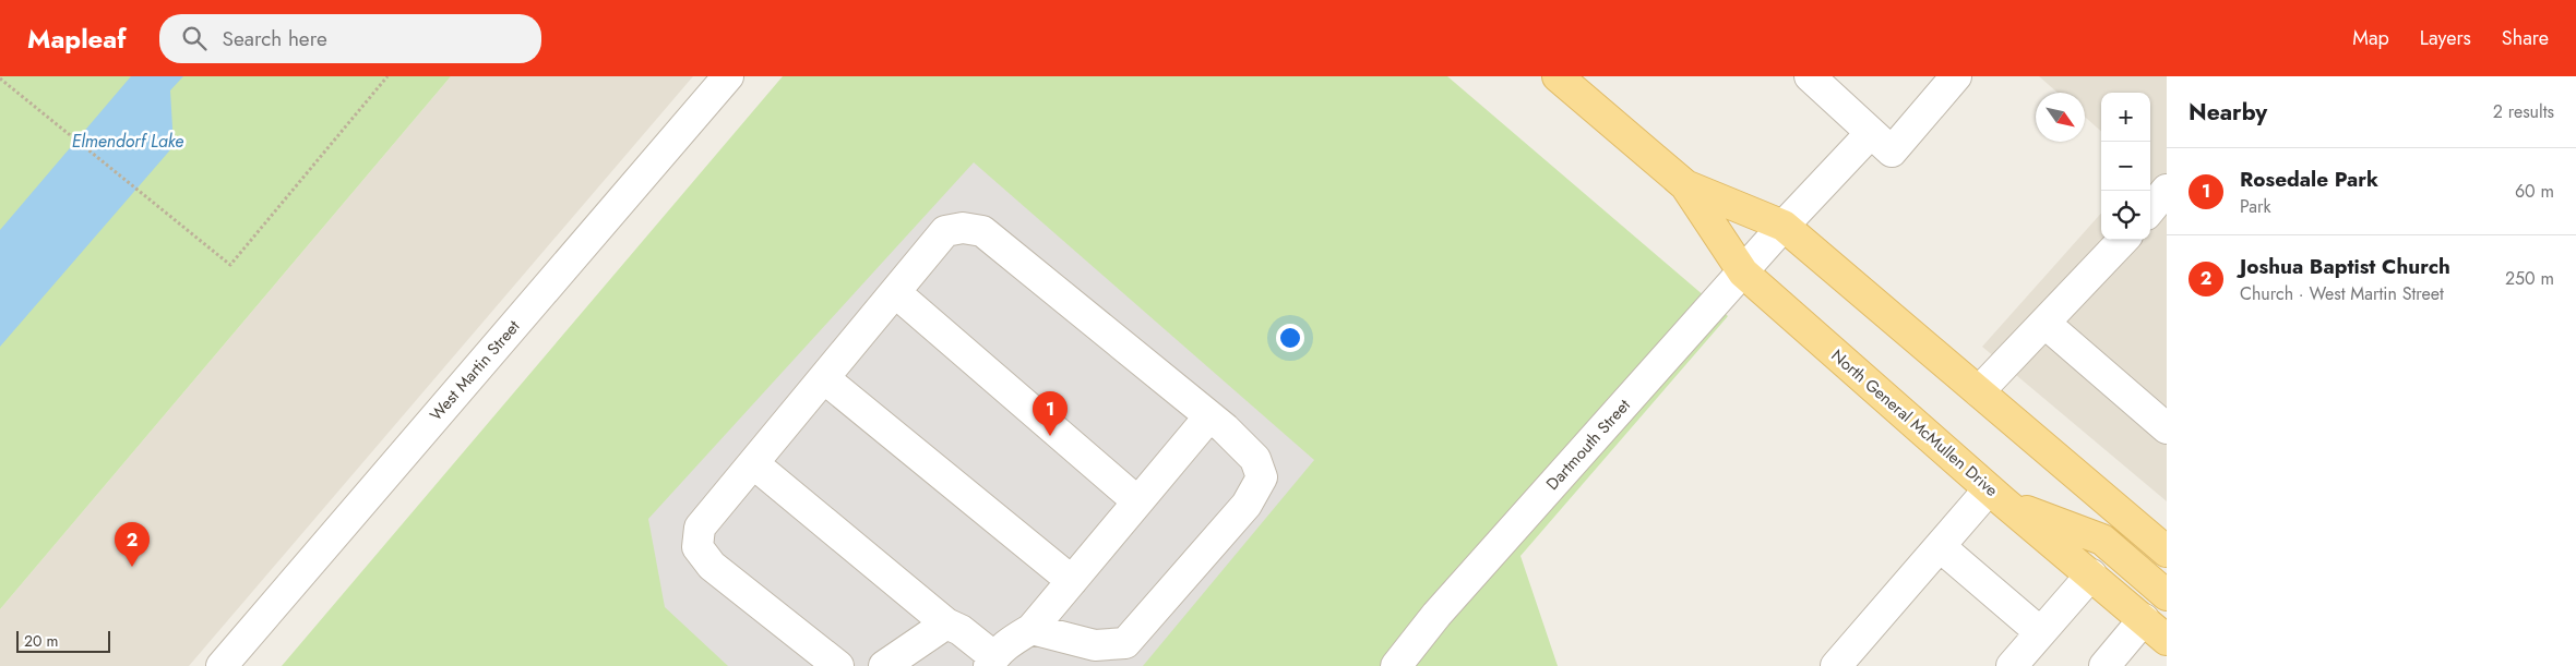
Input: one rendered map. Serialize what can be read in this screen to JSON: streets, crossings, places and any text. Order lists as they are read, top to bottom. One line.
{"streets":{"main road":["North General McMullen Drive"],"street":["West Martin Street","Dartmouth Street"]},"crossings":[["North General McMullen Drive","Dartmouth Street"]],"water":["Elmendorf Lake"],"scale_bar":"20 m","north":"bottom right","page":{"header":"Mapleaf","search":"Search here","nav":["Map","Layers","Share"],"heading":["Nearby","2 results"],"map_buttons":["+","−"],"list":[{"mark":"1","name":"Rosedale Park","note":"Park","value":"60 m"},{"mark":"2","name":"Joshua Baptist Church","note":"Church · West Martin Street","value":"250 m"}],"pins":["1","2"],"scale":"20 m"}}
